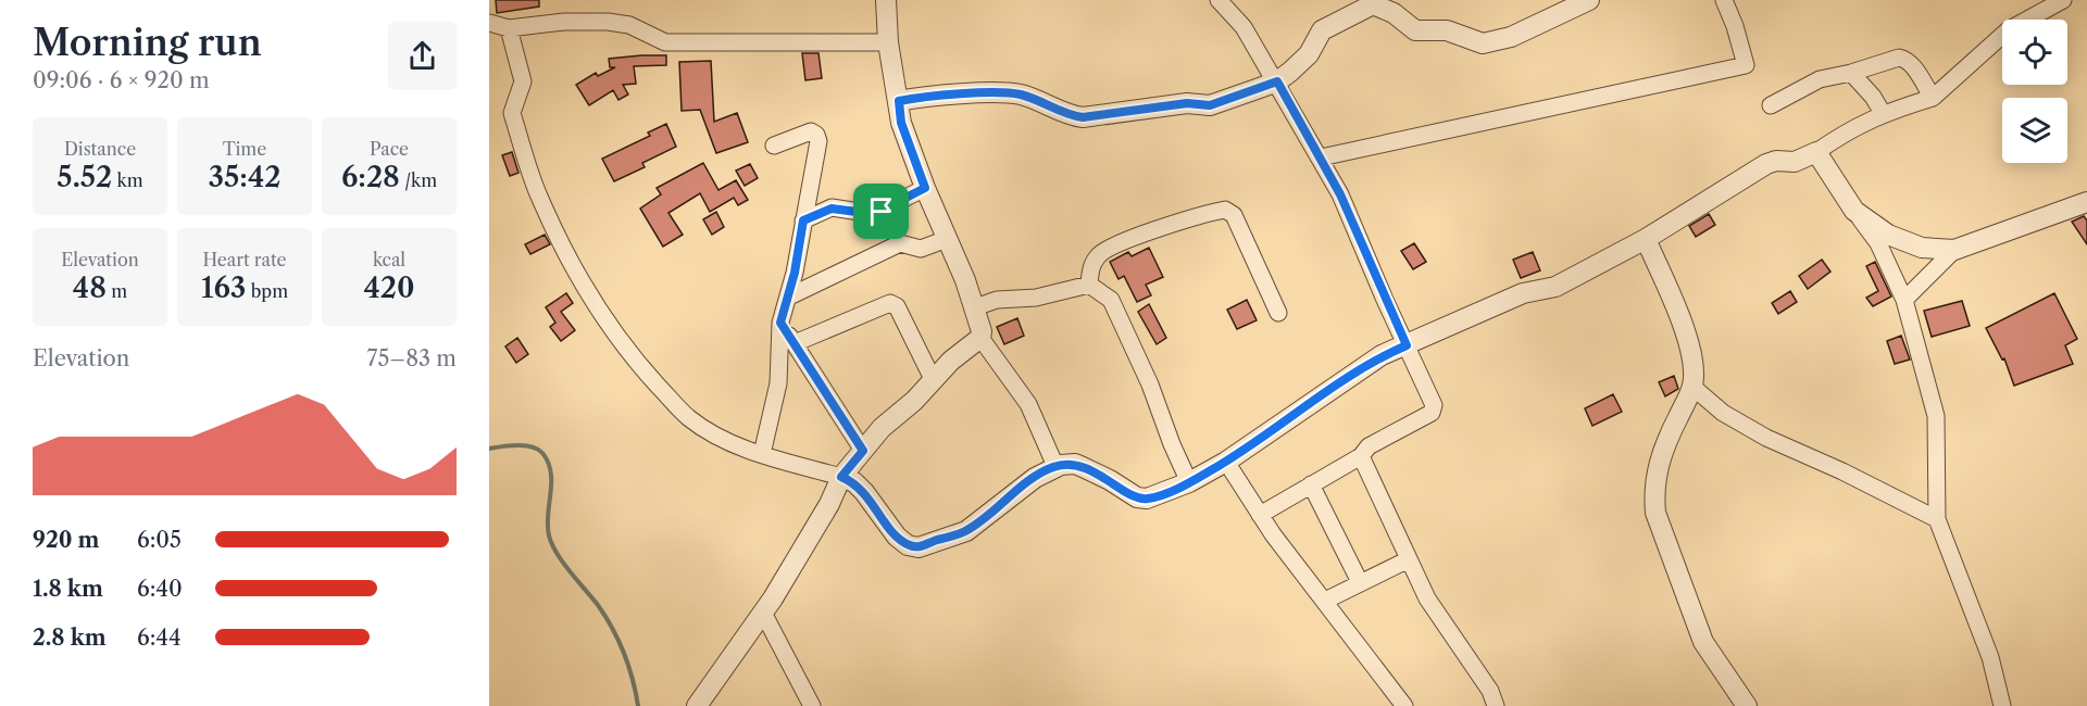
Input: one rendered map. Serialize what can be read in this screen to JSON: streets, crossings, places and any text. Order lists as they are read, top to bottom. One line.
{"page":{"heading":["Morning run","09:06 · 6 × 920 m"],"stats":[["Distance","5.52 km"],["Time","35:42"],["Pace","6:28 /km"],["Elevation","48 m"],["Heart rate","163 bpm"],["kcal","420"]],"chart":["Elevation","75–83 m"],"list":[{"name":"920 m","note":"6:05"},{"name":"1.8 km","note":"6:40"},{"name":"2.8 km","note":"6:44"}]}}
